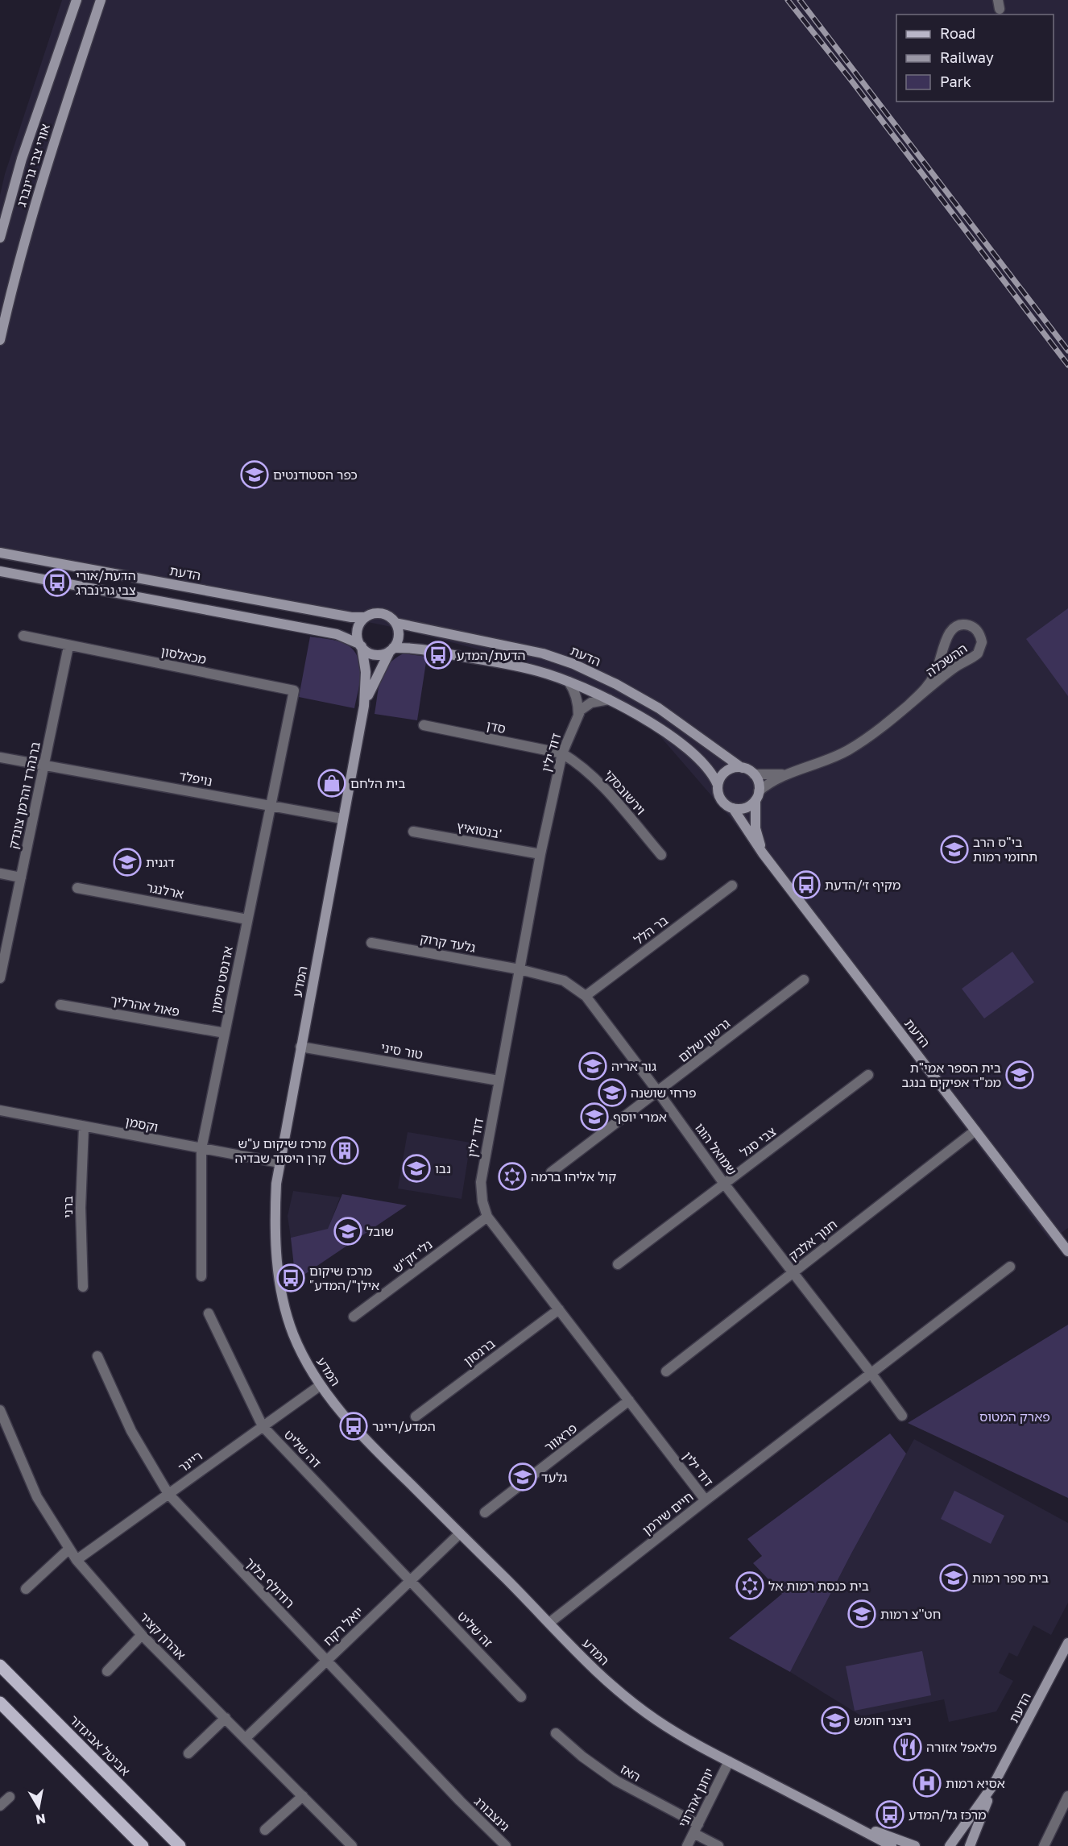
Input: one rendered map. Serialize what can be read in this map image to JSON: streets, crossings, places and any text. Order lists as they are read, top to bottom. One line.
{"streets":{"main road":["אביטל אביגדור"],"street":["אורי צבי גרינברג","הדעת","מכאלסון","ההשכלה","סדן","דוד ילין","נויפלד","וירשובסקי","ברנהרד והרמן צונדק","בנטואיץ'","ארלנגר","בר הלל","גלעד קרוק","ארנסט סימון","המדע","פאול אהרליך","גרשון שלום","טור סיני","וקסמן","צבי סגל","שמואל הוגו","ברני","חנוך אלבק","נלי זק\"ש","ברגסון","פראוור","דה שליט","ריינר","חיים שירמן","רודולף בלוך","יואל רקח","זה שליט","אהרון קציר","האז","יוחנן אהרוני","גינצבורג"]},"crossings":[["הדעת","ההשכלה"],["הדעת","המדע"],["הדעת","חנוך אלבק"],["מכאלסון","ברנהרד והרמן צונדק"],["מכאלסון","ארנסט סימון"],["סדן","דוד ילין"],["סדן","וירשובסקי"],["דוד ילין","וירשובסקי"],["דוד ילין","בנטואיץ'"],["דוד ילין","גלעד קרוק"],["דוד ילין","טור סיני"],["דוד ילין","שמואל הוגו"],["דוד ילין","נלי זק\"ש"],["דוד ילין","ברגסון"],["דוד ילין","פראוור"],["דוד ילין","חיים שירמן"],["נויפלד","ברנהרד והרמן צונדק"],["נויפלד","ארנסט סימון"],["נויפלד","המדע"],["ארלנגר","ארנסט סימון"],["בר הלל","שמואל הוגו"],["גלעד קרוק","שמואל הוגו"],["ארנסט סימון","פאול אהרליך"],["ארנסט סימון","וקסמן"],["המדע","טור סיני"],["המדע","וקסמן"],["המדע","ריינר"],["המדע","חיים שירמן"],["המדע","יואל רקח"],["המדע","יוחנן אהרוני"],["גרשון שלום","שמואל הוגו"],["וקסמן","ברני"],["צבי סגל","שמואל הוגו"],["שמואל הוגו","חנוך אלבק"],["שמואל הוגו","חיים שירמן"],["דה שליט","ריינר"],["דה שליט","יואל רקח"],["דה שליט","זה שליט"],["ריינר","רודולף בלוך"],["ריינר","אהרון קציר"],["רודולף בלוך","יואל רקח"],["רודולף בלוך","גינצבורג"],["יואל רקח","זה שליט"],["יואל רקח","אהרון קציר"],["האז","יוחנן אהרוני"]],"parks":["פארק המטוס"],"places":{"school or university":["כפר הסטודנטים","בי\"ס הרב תחומי רמות","דגנית","גור אריה","בית הספר אמי\"ת ממ\"ד אפיקים בנגב","פרחי שושנה","אמרי יוסף","נבו","שובל","גלעד","בית ספר רמות","חט''צ רמות","ניצני חומש"],"bus stop":["הדעת/אורי צבי גרינברג","הדעת/המדע","מקיף ז׳/הדעת","מרכז שיקום \"אילן\"/המדע","המדע/ריינר","מרכז גל/המדע"],"shop":["בית הלחם"],"building":["מרכז שיקום ע\"ש קרן היסוד שבדיה"],"synagogue":["קול אליהו ברמה","בית כנסת רמות אל"],"restaurant":["פלאפל אזורה"],"hospital":["אסיא רמות"]},"legend":["Road","Railway","Park"],"north":"bottom"}
